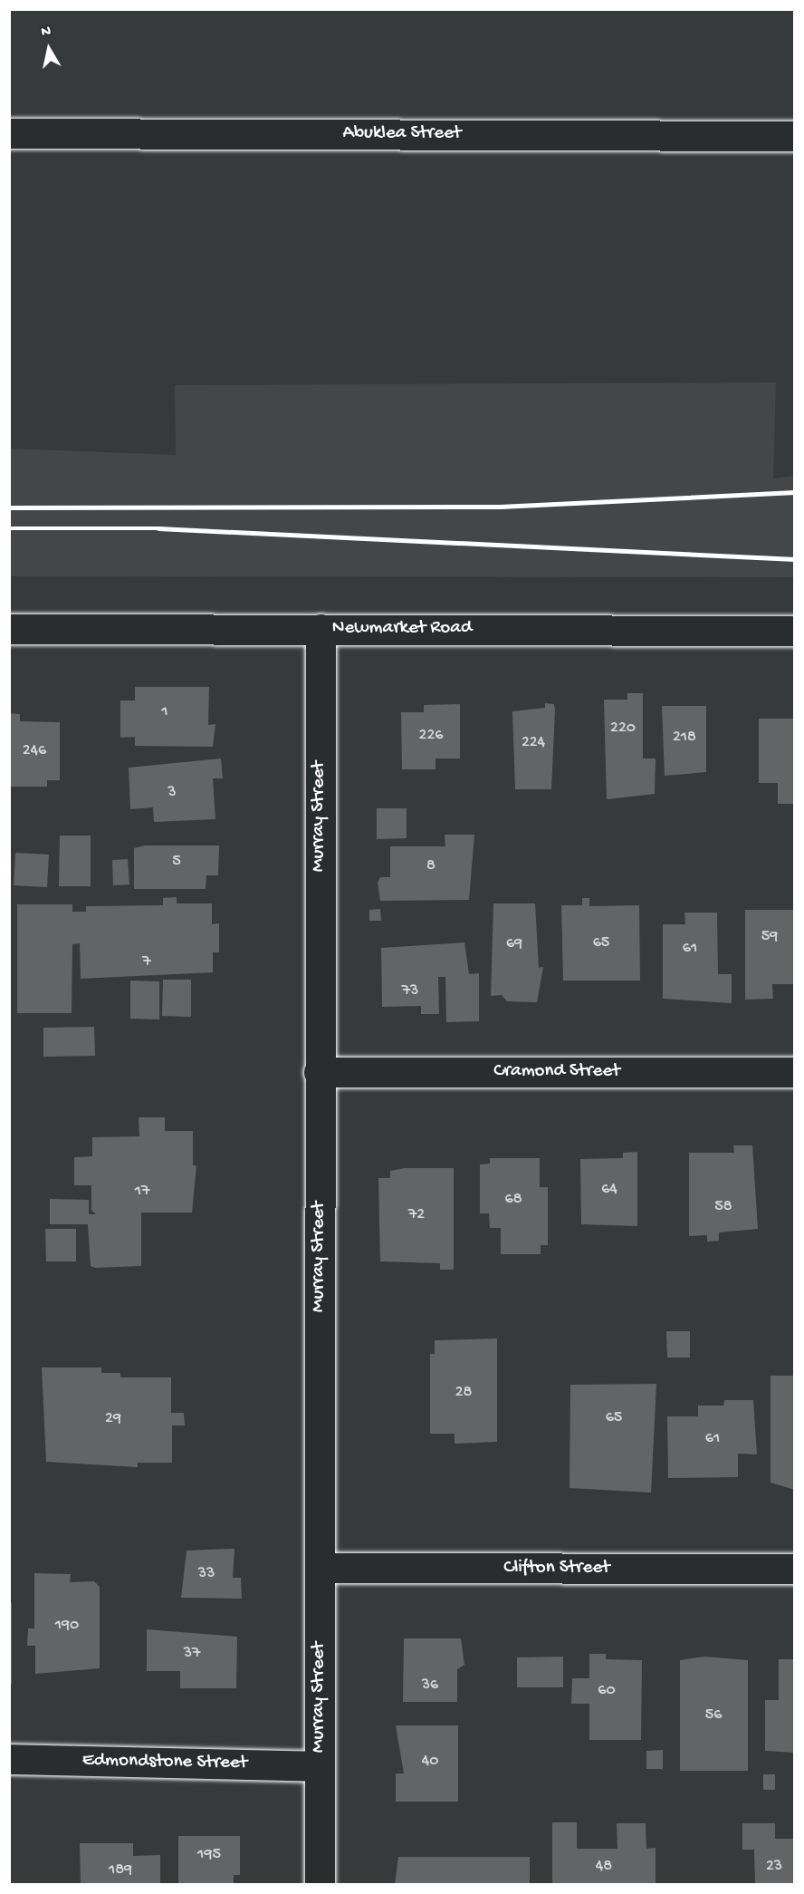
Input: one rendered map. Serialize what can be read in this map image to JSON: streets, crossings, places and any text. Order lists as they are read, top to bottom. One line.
{"streets":{"street":["Abuklea Street","Newmarket Road","Murray Street","Cramond Street","Clifton Street","Edmondstone Street"]},"crossings":[["Newmarket Road","Murray Street"],["Murray Street","Cramond Street"],["Murray Street","Clifton Street"],["Murray Street","Edmondstone Street"]],"house_numbers":["1","220","226","218","224","246","3","5","8","59","65","69","61","7","73","64","17","68","58","72","28","65","29","61","33","190","37","36","60","56","40","195","48","23","189"],"north":"top"}
